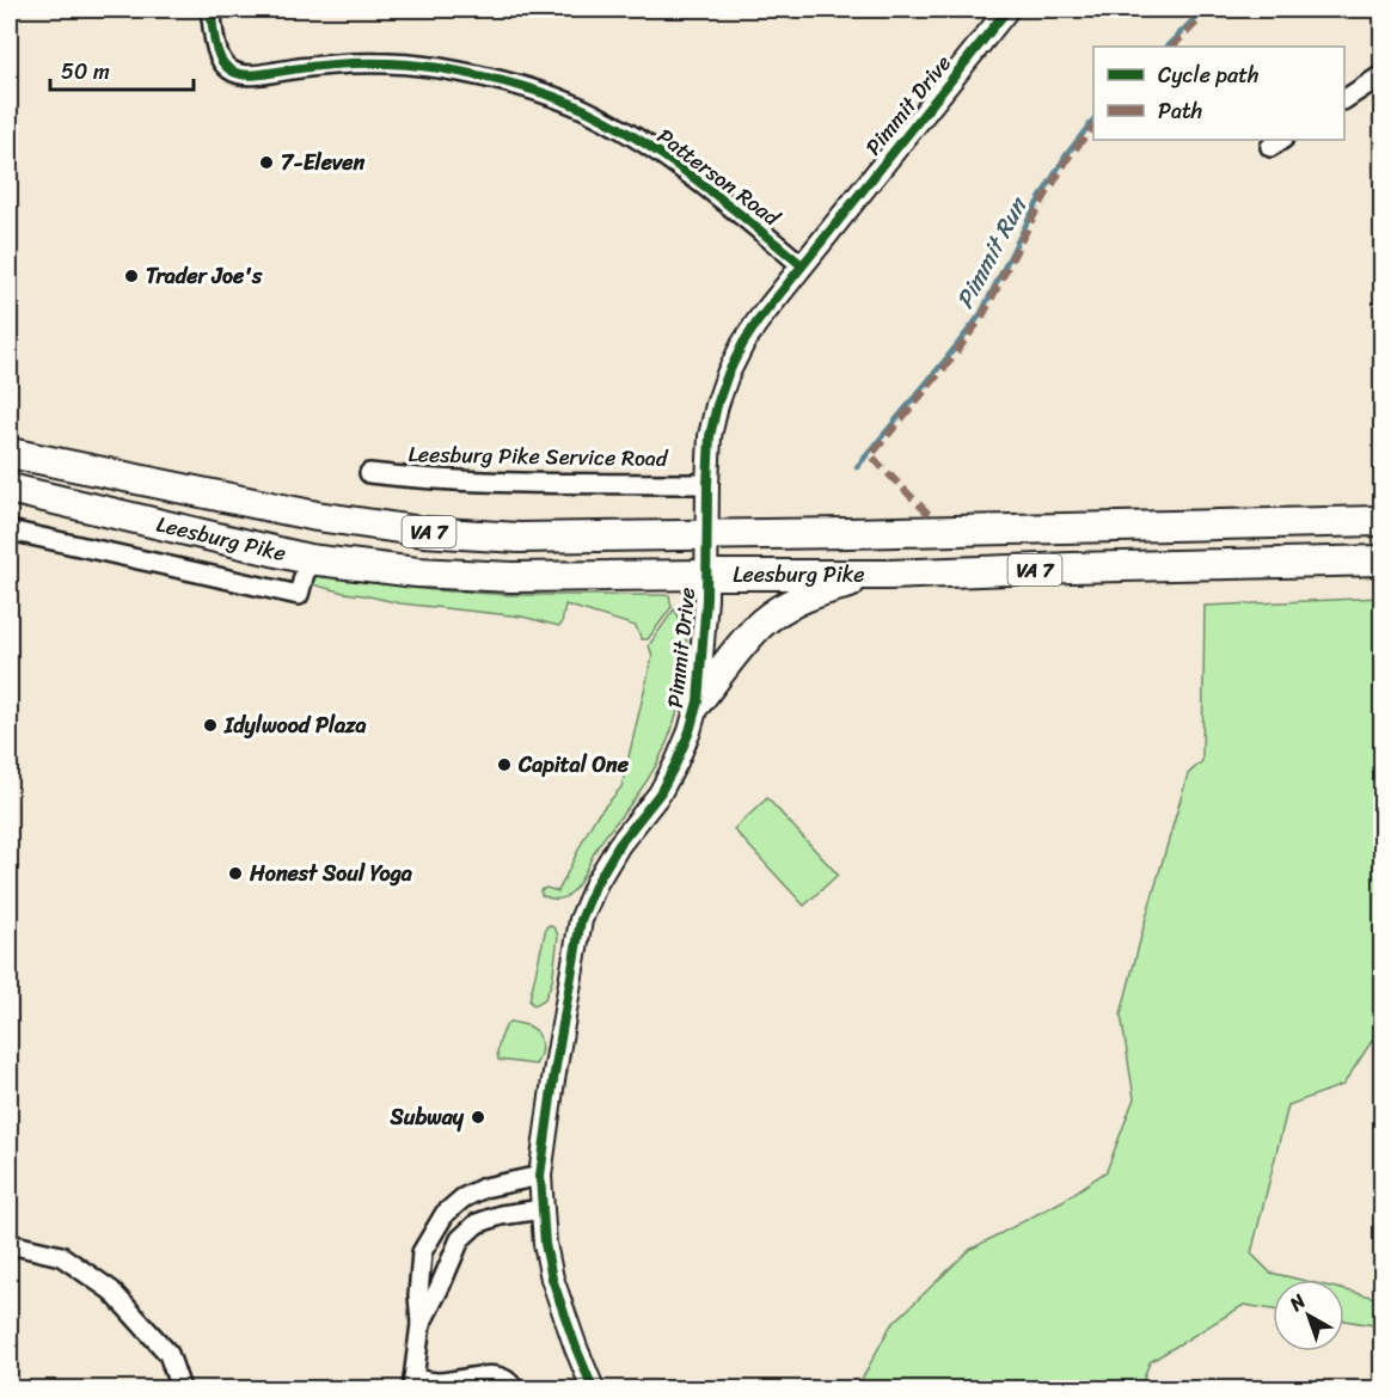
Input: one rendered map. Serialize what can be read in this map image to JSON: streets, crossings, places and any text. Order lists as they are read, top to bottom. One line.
{"streets":{"main road":["VA 7","Leesburg Pike"],"street":["Pimmit Drive","Patterson Road","Leesburg Pike Service Road"]},"crossings":[["Pimmit Drive","Patterson Road"],["Pimmit Drive","Leesburg Pike Service Road"],["Pimmit Drive","Leesburg Pike"]],"water":["Pimmit Run"],"places":["7-Eleven","Trader Joe's","Idylwood Plaza","Capital One","Honest Soul Yoga","Subway"],"legend":["Cycle path","Path"],"scale_bar":"50 m","north":"top left"}
